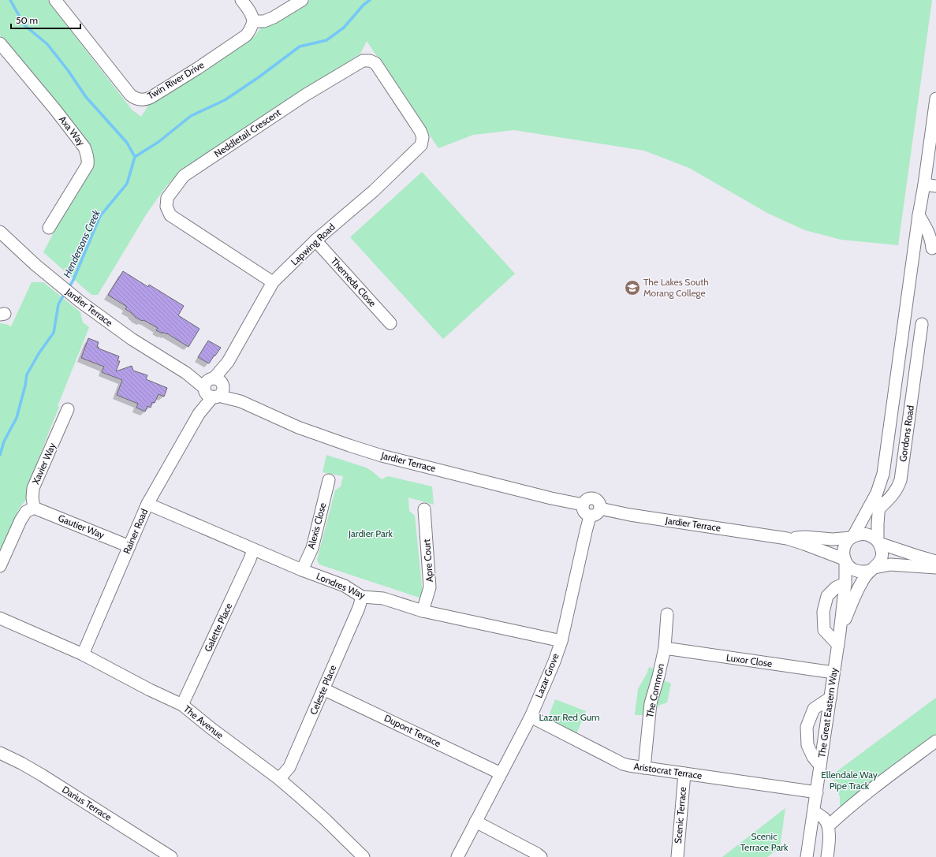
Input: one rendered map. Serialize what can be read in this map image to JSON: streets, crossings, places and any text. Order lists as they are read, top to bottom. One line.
{"streets":{"street":["Twin River Drive","Axa Way","Neddletail Crescent","Lapwing Road","Themeda Close","Jardier Terrace","Gordons Road","Xavier Way","Alexis Close","Gautier Way","Rainer Road","Apre Court","Londres Way","Galette Place","Luxor Close","Lazar Grove","Celeste Place","The Common","The Great Eastern Way","The Avenue","Dupont Terrace","Aristocrat Terrace","Darius Terrace","Scenic Terrace"]},"crossings":[["Neddletail Crescent","Lapwing Road"],["Lapwing Road","Themeda Close"],["Lapwing Road","Jardier Terrace"],["Lapwing Road","Rainer Road"],["Jardier Terrace","Gordons Road"],["Jardier Terrace","Rainer Road"],["Jardier Terrace","Lazar Grove"],["Jardier Terrace","The Great Eastern Way"],["Gordons Road","The Great Eastern Way"],["Xavier Way","Gautier Way"],["Alexis Close","Londres Way"],["Gautier Way","Rainer Road"],["Rainer Road","Londres Way"],["Rainer Road","The Avenue"],["Apre Court","Londres Way"],["Londres Way","Galette Place"],["Londres Way","Lazar Grove"],["Londres Way","Celeste Place"],["Galette Place","The Avenue"],["Luxor Close","The Common"],["Luxor Close","The Great Eastern Way"],["Lazar Grove","Dupont Terrace"],["Lazar Grove","Aristocrat Terrace"],["Celeste Place","The Avenue"],["Celeste Place","Dupont Terrace"],["The Common","Aristocrat Terrace"],["The Great Eastern Way","Aristocrat Terrace"],["Aristocrat Terrace","Scenic Terrace"]],"water":["Hendersons Creek"],"parks":["Jardier Park","Lazar Red Gum","Ellendale Way Pipe Track","Scenic Terrace Park"],"places":{"school or university":["The Lakes South Morang College"]},"scale_bar":"50 m"}
